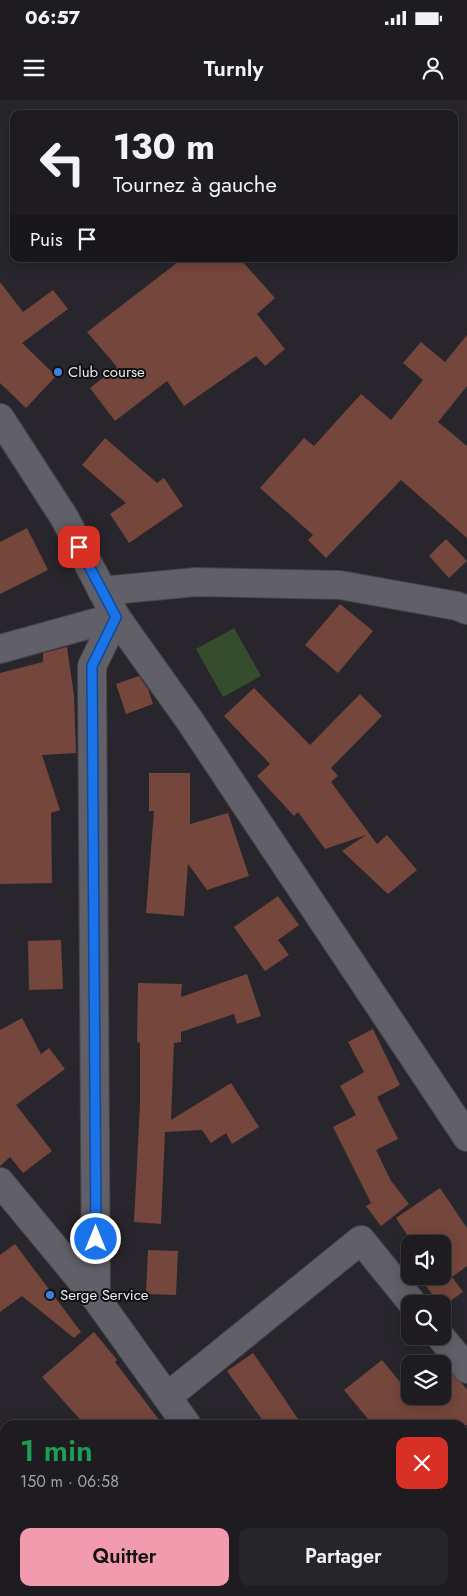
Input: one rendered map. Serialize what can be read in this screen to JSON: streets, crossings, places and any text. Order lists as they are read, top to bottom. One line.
{"places":["Club course","Serge Service"],"page":{"status":"06:57","header":"Turnly","turn":["130 m","Tournez à gauche"],"then":"Puis","heading":["1 min","150 m · 06:58"],"buttons":["Quitter","Partager"]}}
